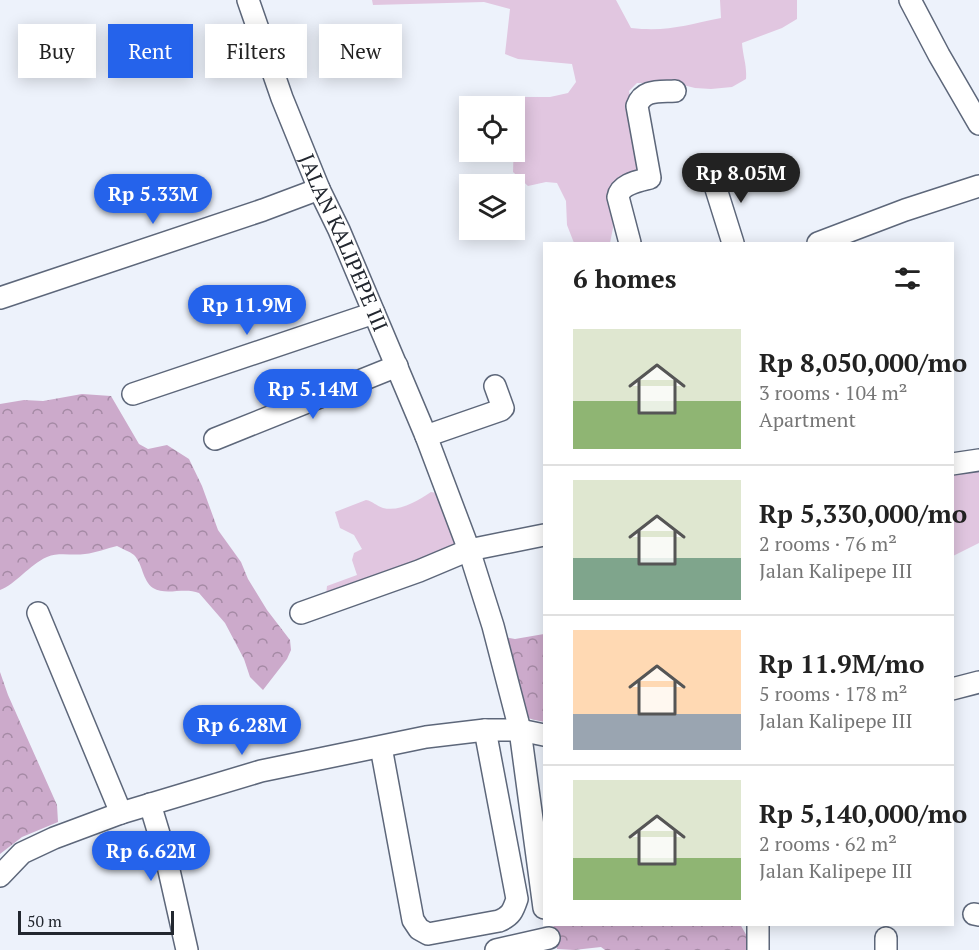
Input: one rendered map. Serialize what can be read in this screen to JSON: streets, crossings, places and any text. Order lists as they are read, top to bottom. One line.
{"streets":{"street":["JALAN KALIPEPE III"]},"scale_bar":"50 m","page":{"chip":["Buy","Rent","Filters","New"],"price":["Rp 8.05M","Rp 5.33M","Rp 11.9M","Rp 5.14M","Rp 6.28M","Rp 6.62M"],"heading":"6 homes","list":[{"name":"Rp 8,050,000/mo","note":"3 rooms · 104 m² · Apartment"},{"name":"Rp 5,330,000/mo","note":"2 rooms · 76 m² · Jalan Kalipepe III"},{"name":"Rp 11.9M/mo","note":"5 rooms · 178 m² · Jalan Kalipepe III"},{"name":"Rp 5,140,000/mo","note":"2 rooms · 62 m² · Jalan Kalipepe III"}],"scale":"50 m"}}
